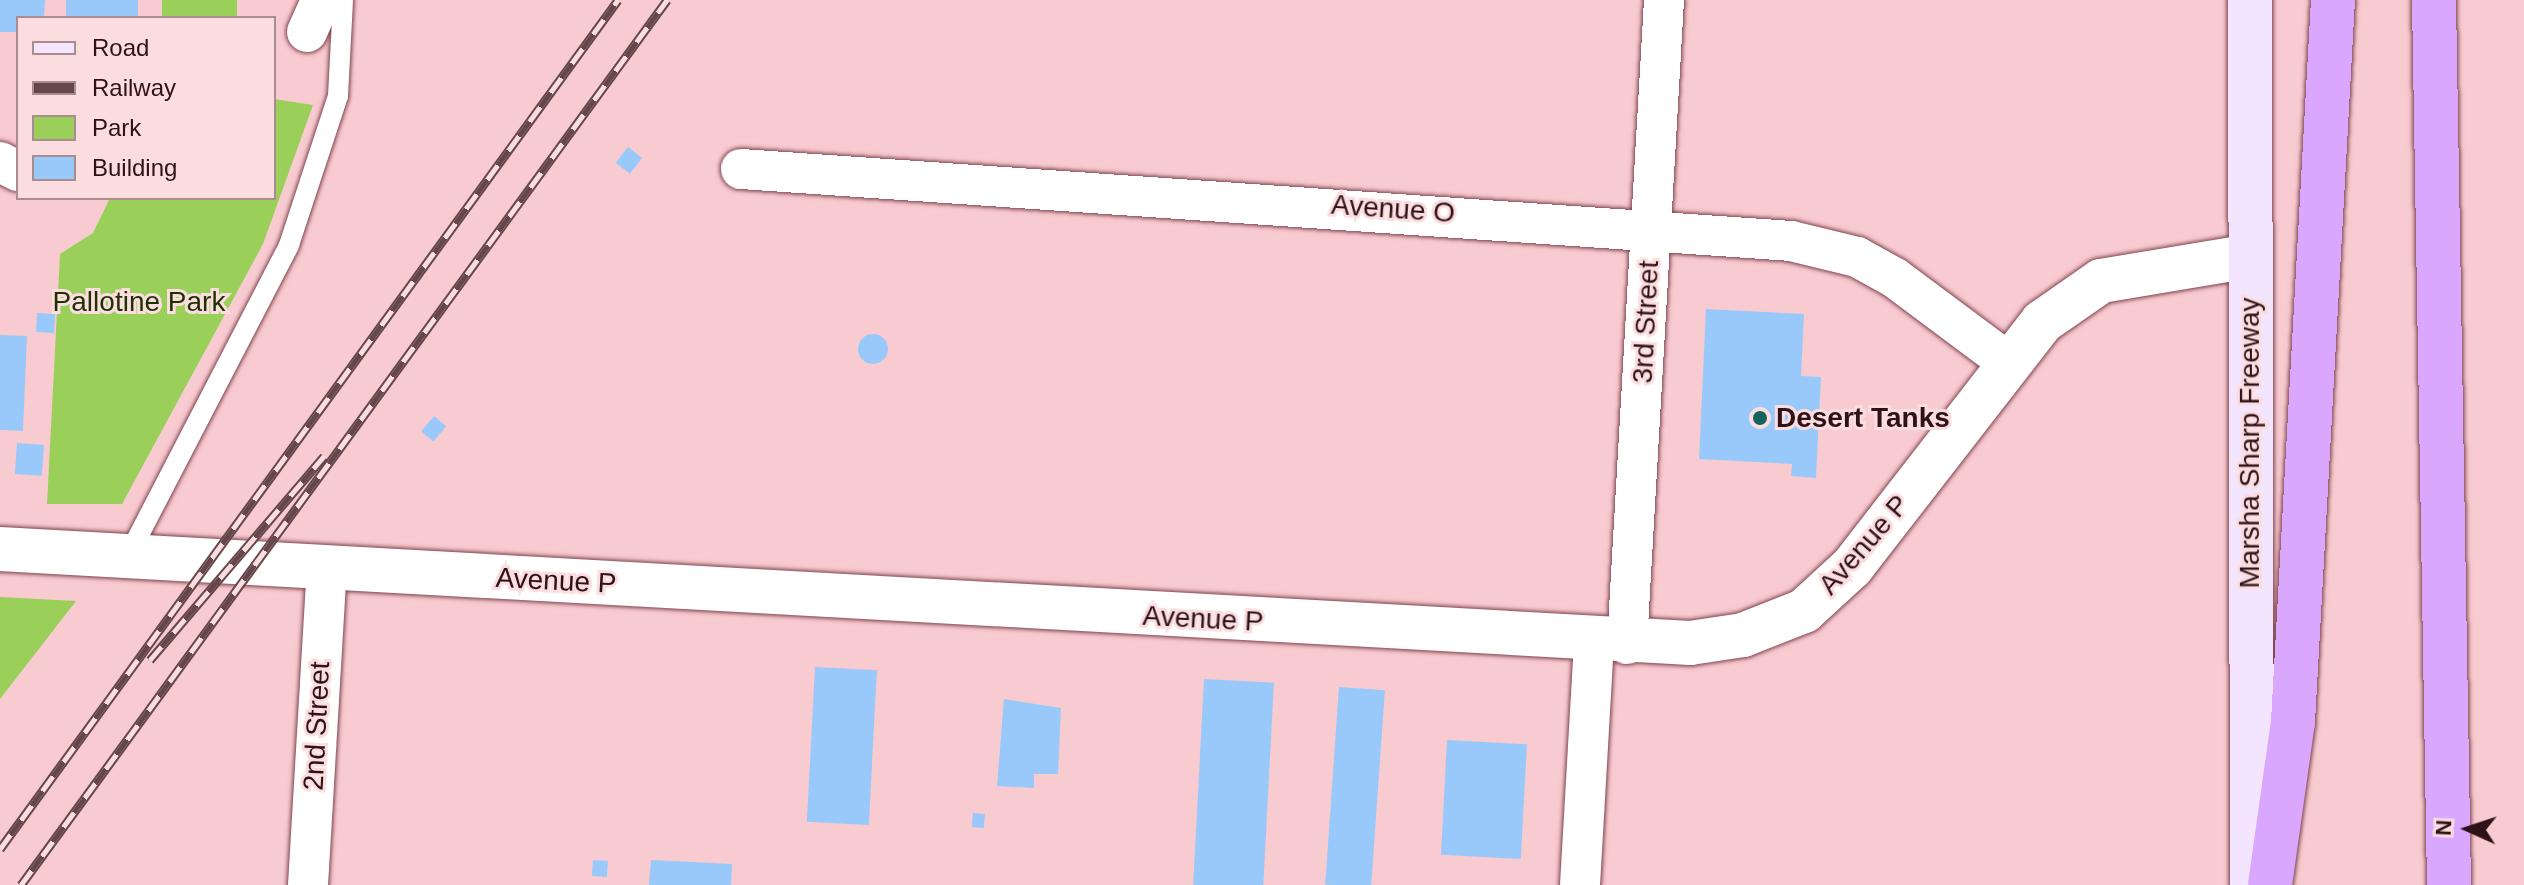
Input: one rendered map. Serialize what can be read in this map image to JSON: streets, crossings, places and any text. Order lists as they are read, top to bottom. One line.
{"streets":{"main road":["Marsha Sharp Freeway"],"street":["Avenue O","3rd Street","Avenue P","2nd Street"]},"crossings":[["Avenue O","3rd Street"],["Avenue O","Avenue P"],["3rd Street","Avenue P"],["Marsha Sharp Freeway","Avenue P"],["Avenue P","2nd Street"]],"parks":["Pallotine Park"],"places":["Desert Tanks"],"legend":["Road","Railway","Park","Building"],"north":"left"}
